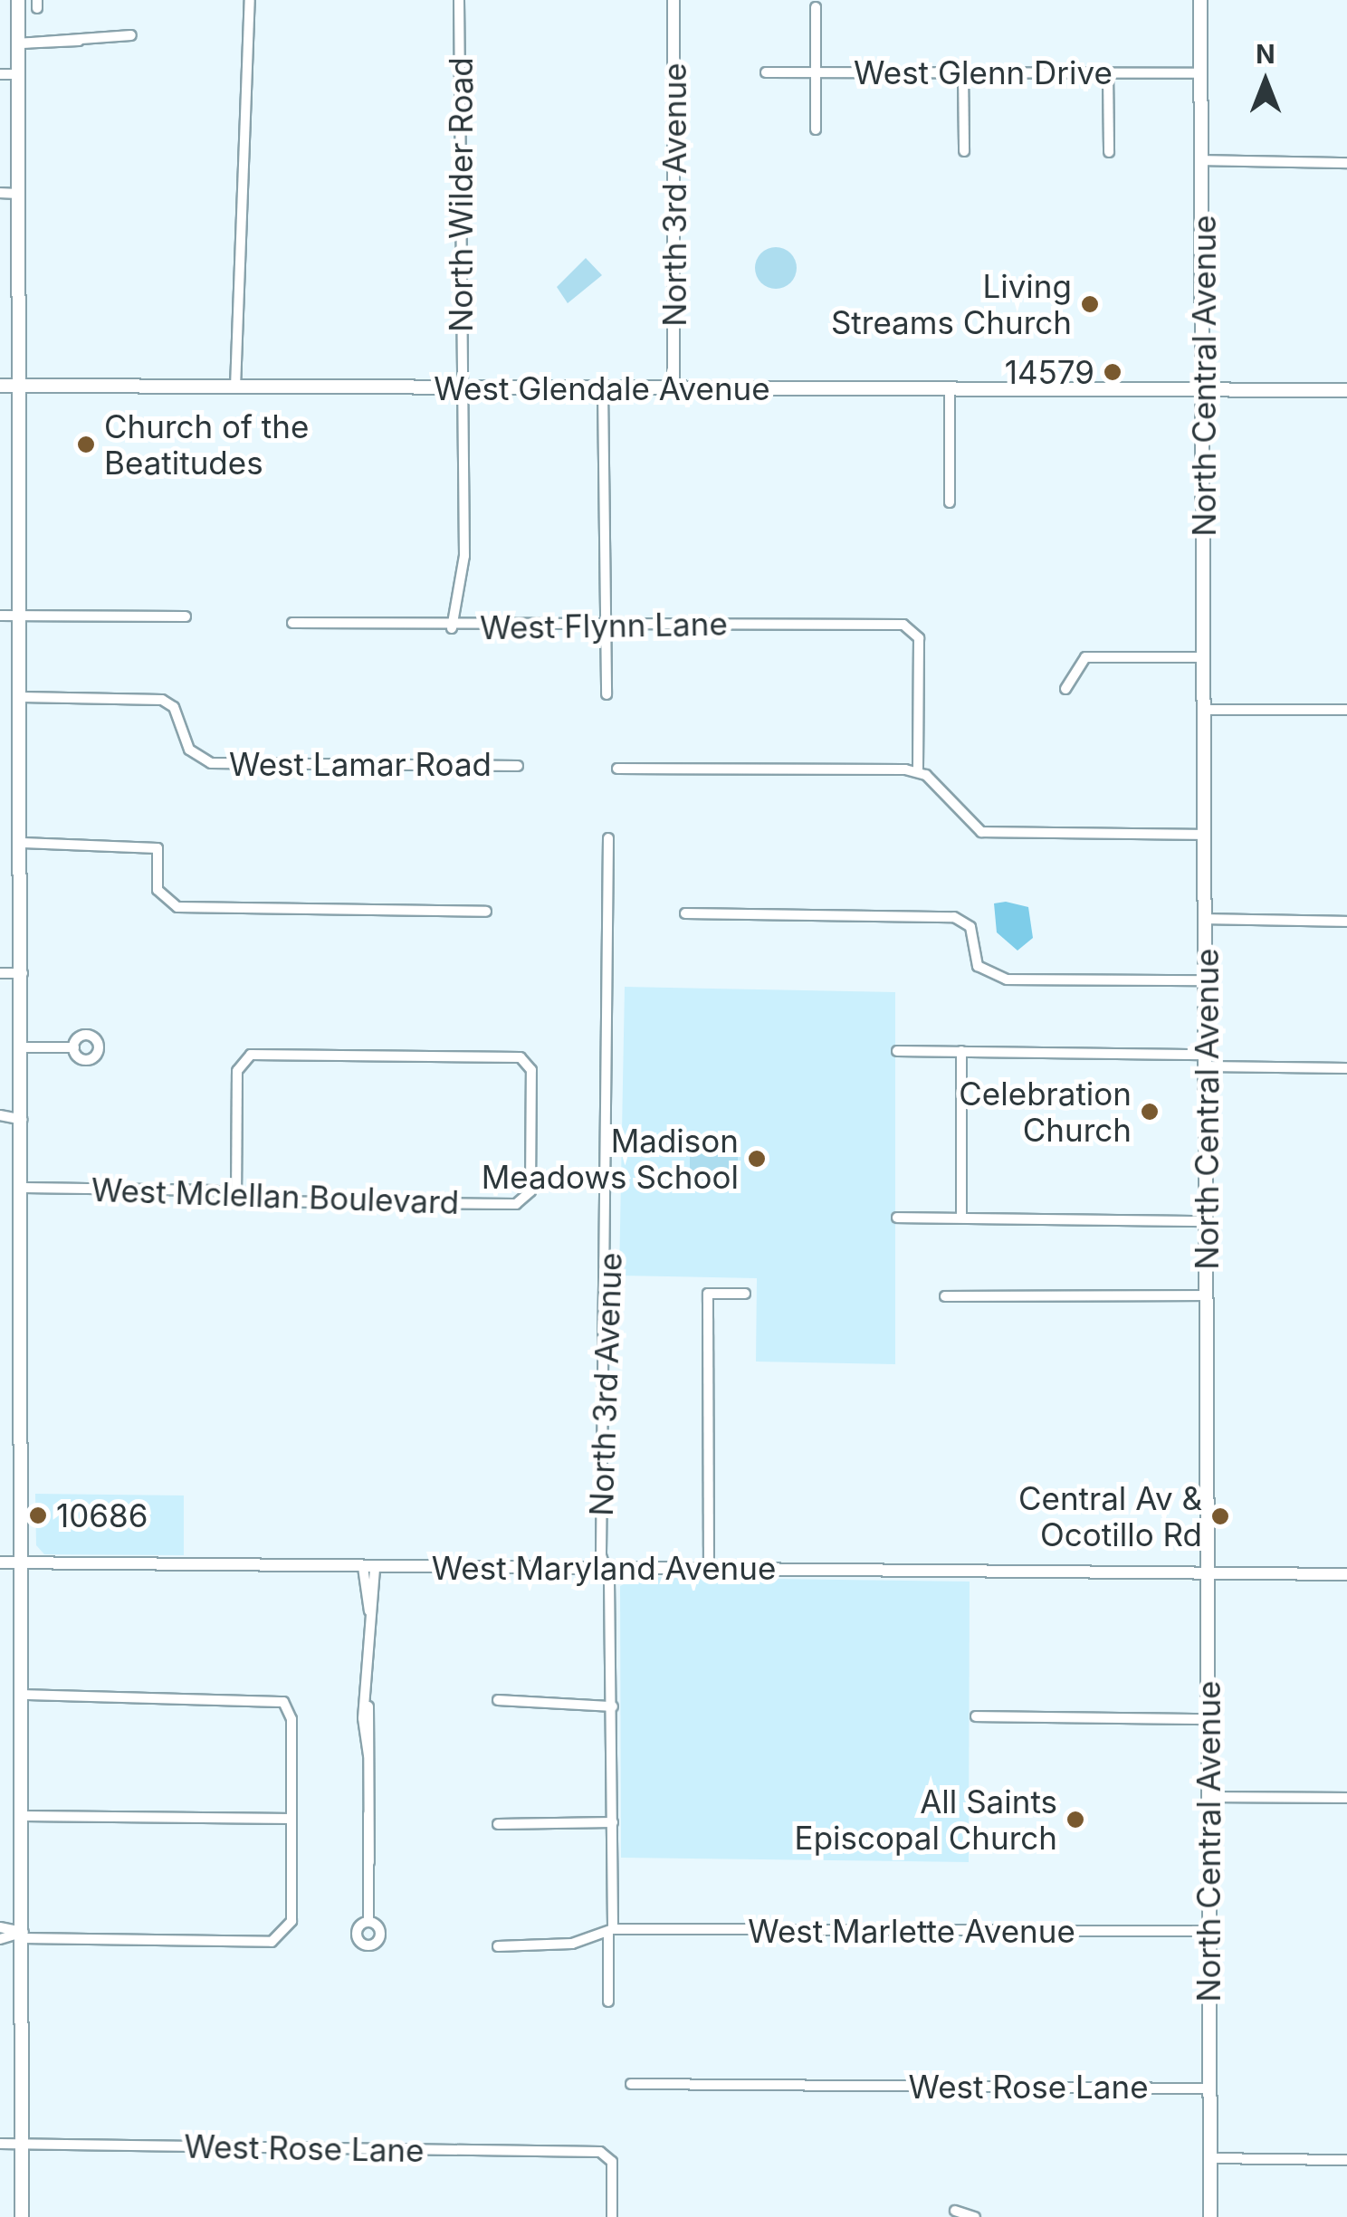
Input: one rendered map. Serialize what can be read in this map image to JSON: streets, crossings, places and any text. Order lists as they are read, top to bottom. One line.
{"streets":{"main road":["North Central Avenue","West Glendale Avenue"],"street":["West Glenn Drive","North Wilder Road","North 3rd Avenue","West Flynn Lane","West Lamar Road","West Mclellan Boulevard","West Maryland Avenue","West Marlette Avenue","West Rose Lane"]},"crossings":[["West Glenn Drive","North Central Avenue"],["North Wilder Road","West Glendale Avenue"],["North Wilder Road","West Flynn Lane"],["North 3rd Avenue","West Glendale Avenue"],["North 3rd Avenue","West Maryland Avenue"],["North 3rd Avenue","West Marlette Avenue"],["North Central Avenue","West Glendale Avenue"],["North Central Avenue","West Maryland Avenue"],["North Central Avenue","West Marlette Avenue"],["North Central Avenue","West Rose Lane"]],"places":["Living Streams Church","14579","Church of the Beatitudes","Celebration Church","Madison Meadows School","10686","Central Av & Ocotillo Rd","All Saints Episcopal Church"],"north":"top"}
